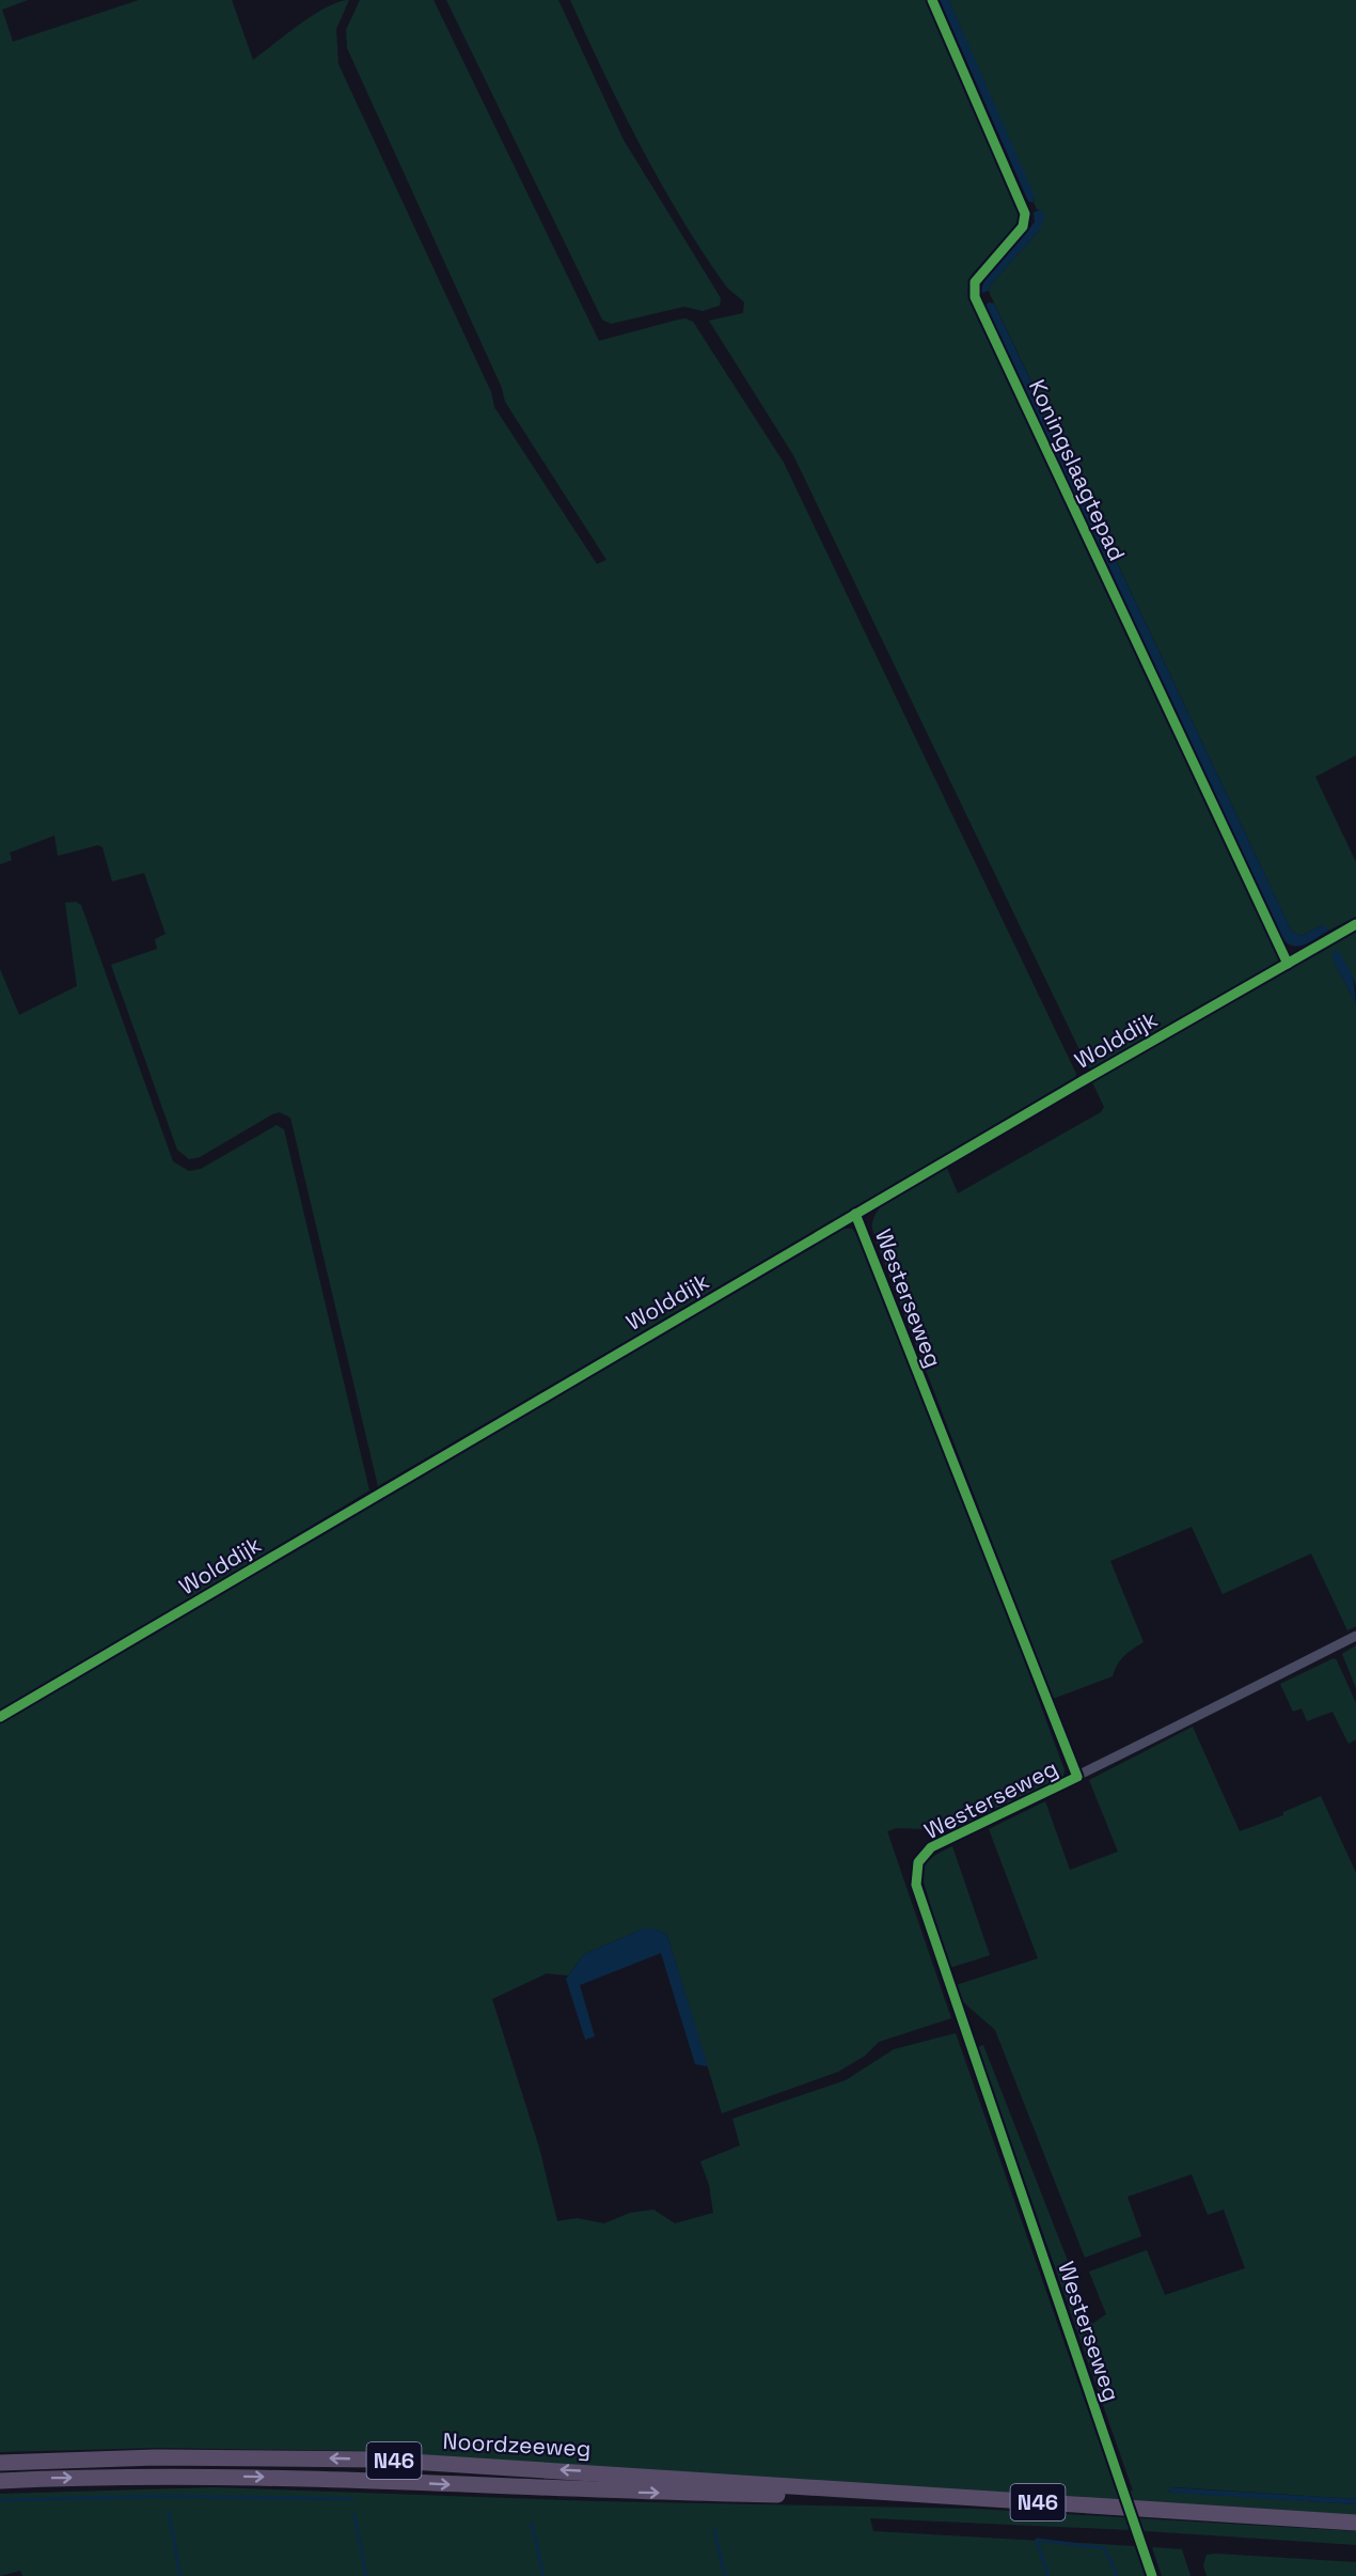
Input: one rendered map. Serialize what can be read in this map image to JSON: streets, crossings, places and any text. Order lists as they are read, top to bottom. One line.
{"streets":{"highway":["Noordzeeweg","N46"],"street":["Koningslaagtepad","Wolddijk","Westerseweg"]},"crossings":[["Koningslaagtepad","Wolddijk"],["Wolddijk","Westerseweg"]]}
